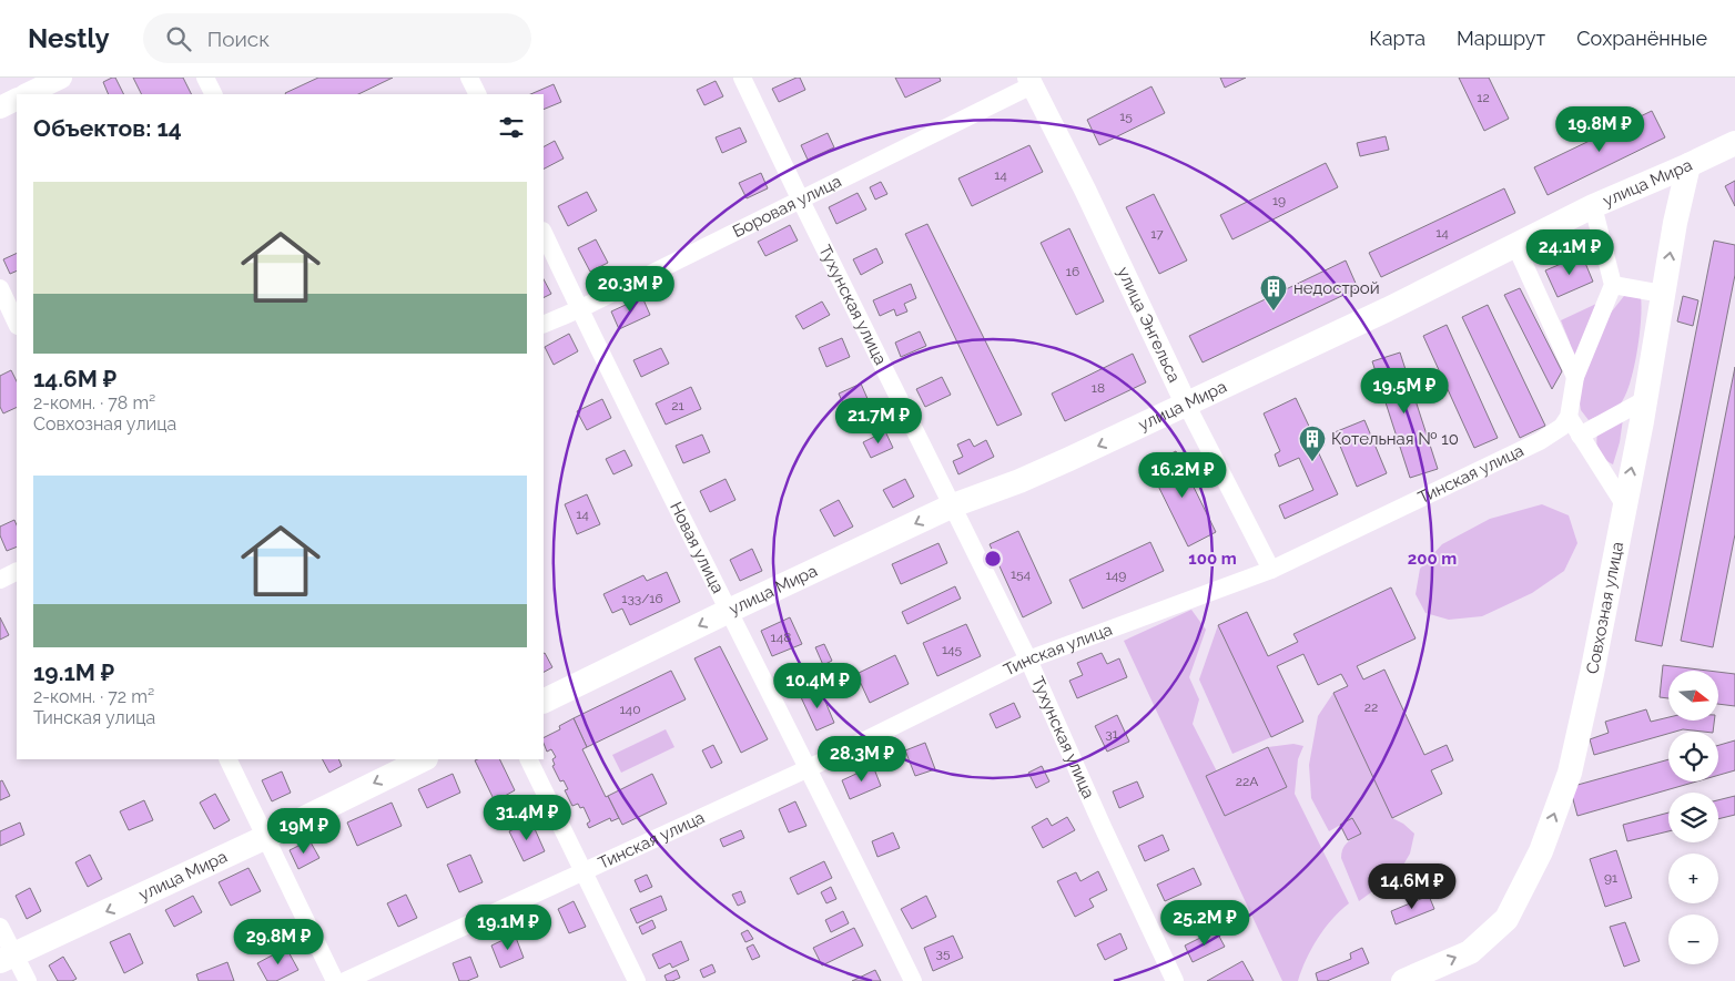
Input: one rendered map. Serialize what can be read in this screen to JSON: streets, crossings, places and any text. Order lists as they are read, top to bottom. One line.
{"streets":{"main road":["улица Мира","Совхозная улица"],"street":["Боровая улица","Тухунская улица","улица Энгельса","Тинская улица","Новая улица"]},"crossings":[["улица Мира","Тухунская улица"],["улица Мира","улица Энгельса"],["улица Мира","Новая улица"],["улица Мира","Совхозная улица"],["Боровая улица","Тухунская улица"],["Боровая улица","улица Энгельса"],["Боровая улица","Новая улица"],["Тухунская улица","Тинская улица"],["улица Энгельса","Тинская улица"],["Тинская улица","Новая улица"]],"one_way":["улица Мира","Совхозная улица"],"places":{"building":["недострой","Котельная № 10"]},"house_numbers":["12","15","14","19","14","17","16","18","21","14","154","149","133/16","148","145","22","140","31","22А","91","35"],"north":"right","page":{"header":"Nestly","search":"Поиск","nav":["Карта","Маршрут","Сохранённые"],"heading":"Объектов: 14","price":["19.8M ₽","24.1M ₽","20.3M ₽","19.5M ₽","21.7M ₽","16.2M ₽","10.4M ₽","28.3M ₽","31.4M ₽","19M ₽","14.6M ₽","25.2M ₽","19.1M ₽","29.8M ₽"],"list":[{"name":"14.6M ₽","note":"2-комн. · 78 m² · Совхозная улица"},{"name":"19.1M ₽","note":"2-комн. · 72 m² · Тинская улица"}],"map_buttons":["+","−"]},"rings":["100 m","200 m"]}
